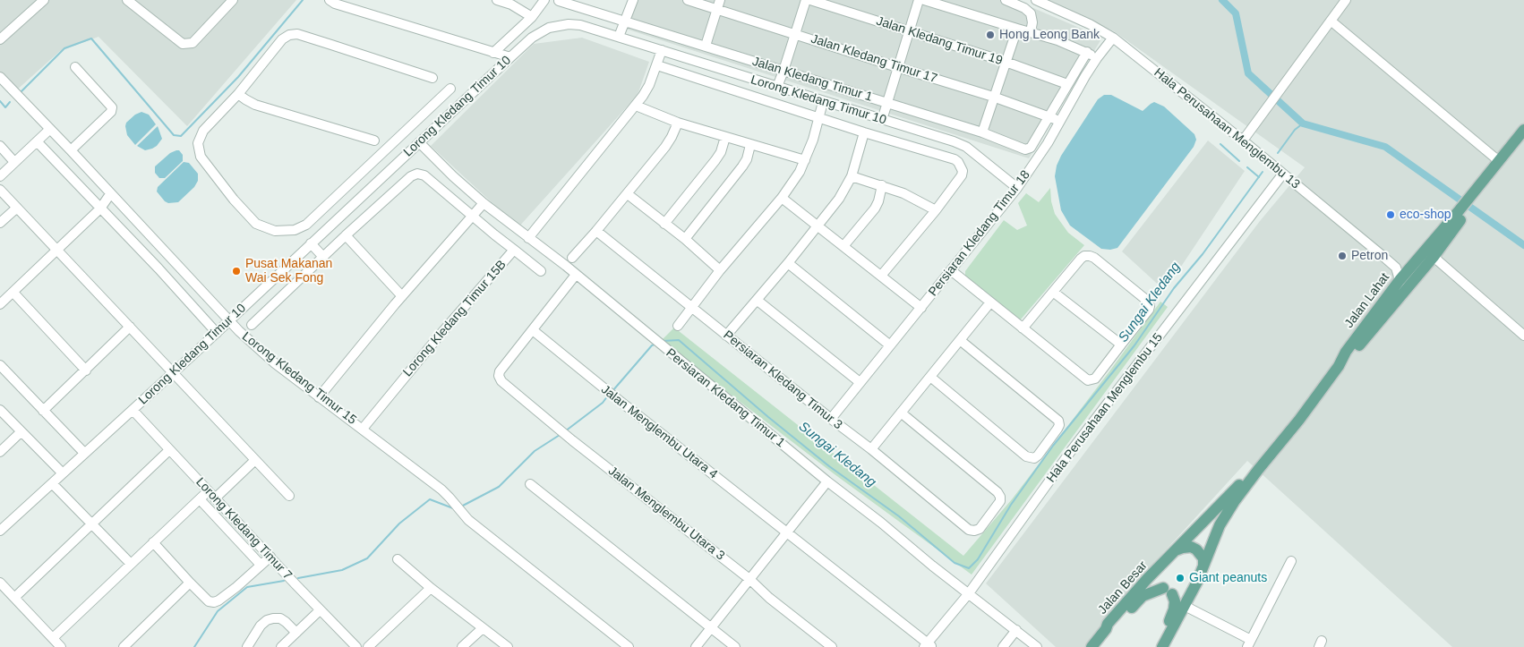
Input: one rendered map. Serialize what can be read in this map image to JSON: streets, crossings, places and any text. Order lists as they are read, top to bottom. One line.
{"streets":{"main road":["Jalan Lahat","Jalan Besar"],"street":["Jalan Kledang Timur 19","Jalan Kledang Timur 17","Jalan Kledang Timur 1","Lorong Kledang Timur 10","Hala Perusahaan Menglembu 13","Persiaran Kledang Timur 18","Lorong Kledang Timur 15B","Lorong Kledang Timur 15","Persiaran Kledang Timur 3","Persiaran Kledang Timur 1","Hala Perusahaan Menglembu 15","Jalan Menglembu Utara 4","Jalan Menglembu Utara 3","Lorong Kledang Timur 7"]},"crossings":[["Jalan Kledang Timur 17","Jalan Kledang Timur 1"],["Jalan Kledang Timur 17","Persiaran Kledang Timur 18"],["Lorong Kledang Timur 10","Persiaran Kledang Timur 18"],["Lorong Kledang Timur 10","Lorong Kledang Timur 15"],["Lorong Kledang Timur 10","Persiaran Kledang Timur 1"],["Lorong Kledang Timur 10","Lorong Kledang Timur 7"],["Hala Perusahaan Menglembu 13","Persiaran Kledang Timur 18"],["Hala Perusahaan Menglembu 13","Hala Perusahaan Menglembu 15"],["Persiaran Kledang Timur 18","Persiaran Kledang Timur 3"],["Jalan Lahat","Jalan Besar"],["Lorong Kledang Timur 15B","Lorong Kledang Timur 15"],["Persiaran Kledang Timur 1","Hala Perusahaan Menglembu 15"],["Hala Perusahaan Menglembu 15","Jalan Menglembu Utara 4"],["Jalan Menglembu Utara 4","Jalan Menglembu Utara 3"]],"water":["Sungai Kledang"],"places":["Hong Leong Bank","eco-shop","Petron","Pusat Makanan Wai Sek Fong","Giant peanuts"]}
